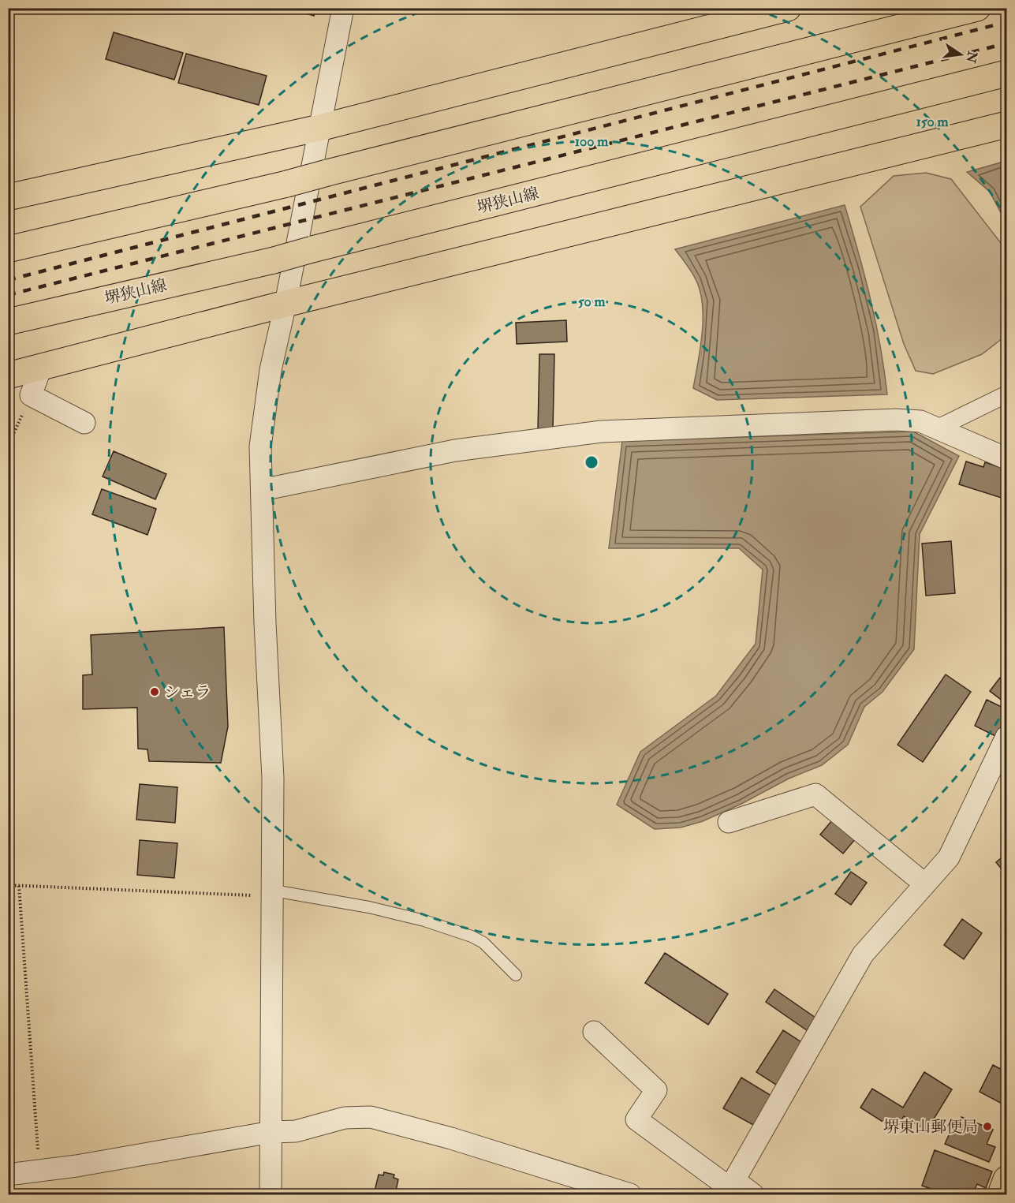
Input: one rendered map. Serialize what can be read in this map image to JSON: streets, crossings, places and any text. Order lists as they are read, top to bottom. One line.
{"streets":{"main road":["堺狭山線"]},"places":["シェラ","堺東山郵便局"],"north":"right","rings":["150 m","100 m","50 m"]}
